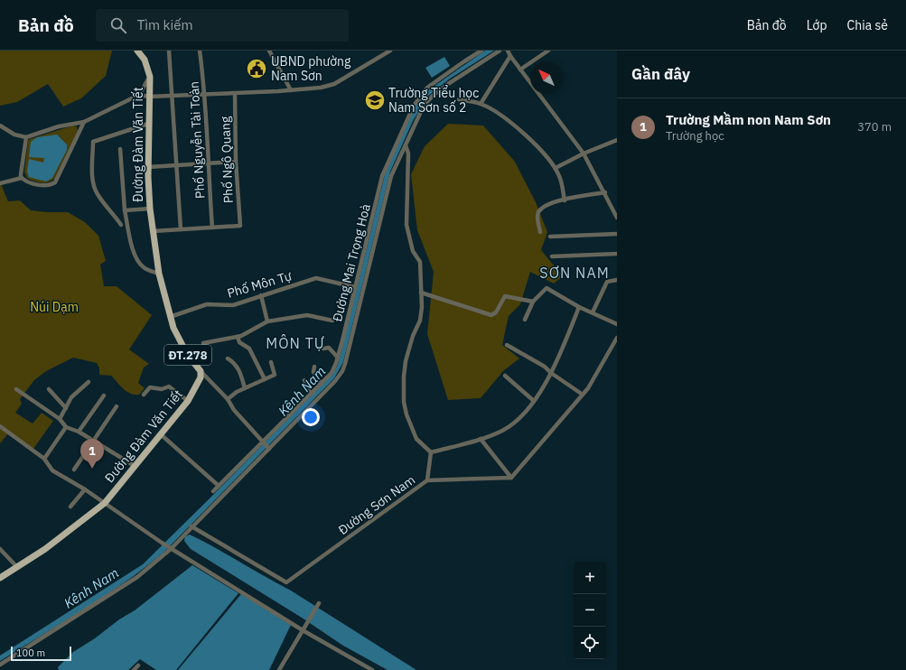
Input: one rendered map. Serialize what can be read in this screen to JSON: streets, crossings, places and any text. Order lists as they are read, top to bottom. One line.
{"streets":{"main road":["Đường Đàm Văn Tiết","ĐT.278"],"street":["Phố Nguyễn Tài Toàn","Phố Ngô Quang","Đường Mai Trọng Hoà","Phố Môn Tự","Đường Sơn Nam"]},"crossings":[["Phố Nguyễn Tài Toàn","Phố Ngô Quang"],["Đường Đàm Văn Tiết","Phố Môn Tự"],["Đường Mai Trọng Hoà","Phố Môn Tự"]],"districts":["SƠN NAM","MÔN TỰ"],"water":["Kênh Nam"],"parks":["Núi Dạm"],"places":{"public building":["UBND phường Nam Sơn"],"school or university":["Trường Tiểu học Nam Sơn số 2"]},"scale_bar":"100 m","north":"top left","page":{"header":"Bản đồ","search":"Tìm kiếm","nav":["Bản đồ","Lớp","Chia sẻ"],"heading":"Gần đây","list":[{"mark":"1","name":"Trường Mầm non Nam Sơn","note":"Trường học","value":"370 m"}],"pins":"1","map_buttons":["+","−"],"scale":"100 m"}}
